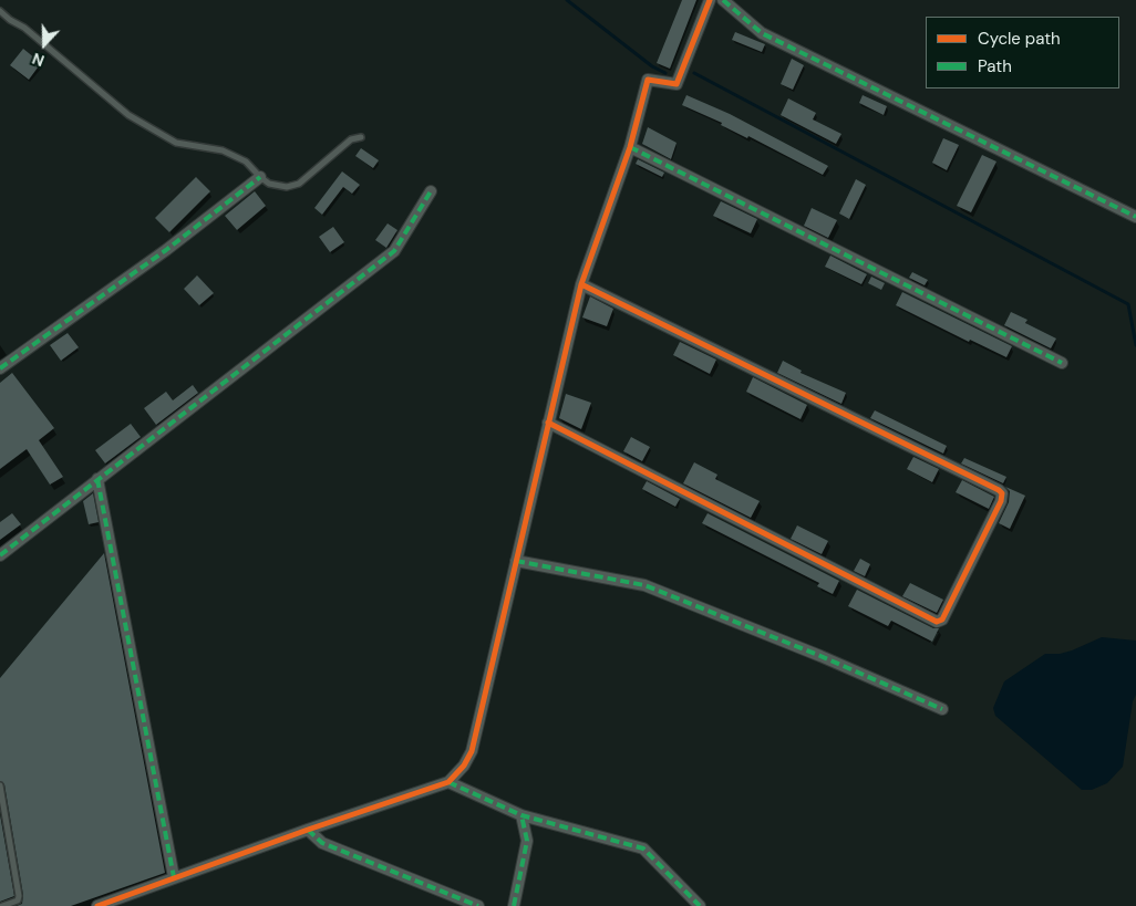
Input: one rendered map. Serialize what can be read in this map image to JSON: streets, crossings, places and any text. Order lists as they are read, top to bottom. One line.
{"legend":["Cycle path","Path"],"north":"bottom"}
